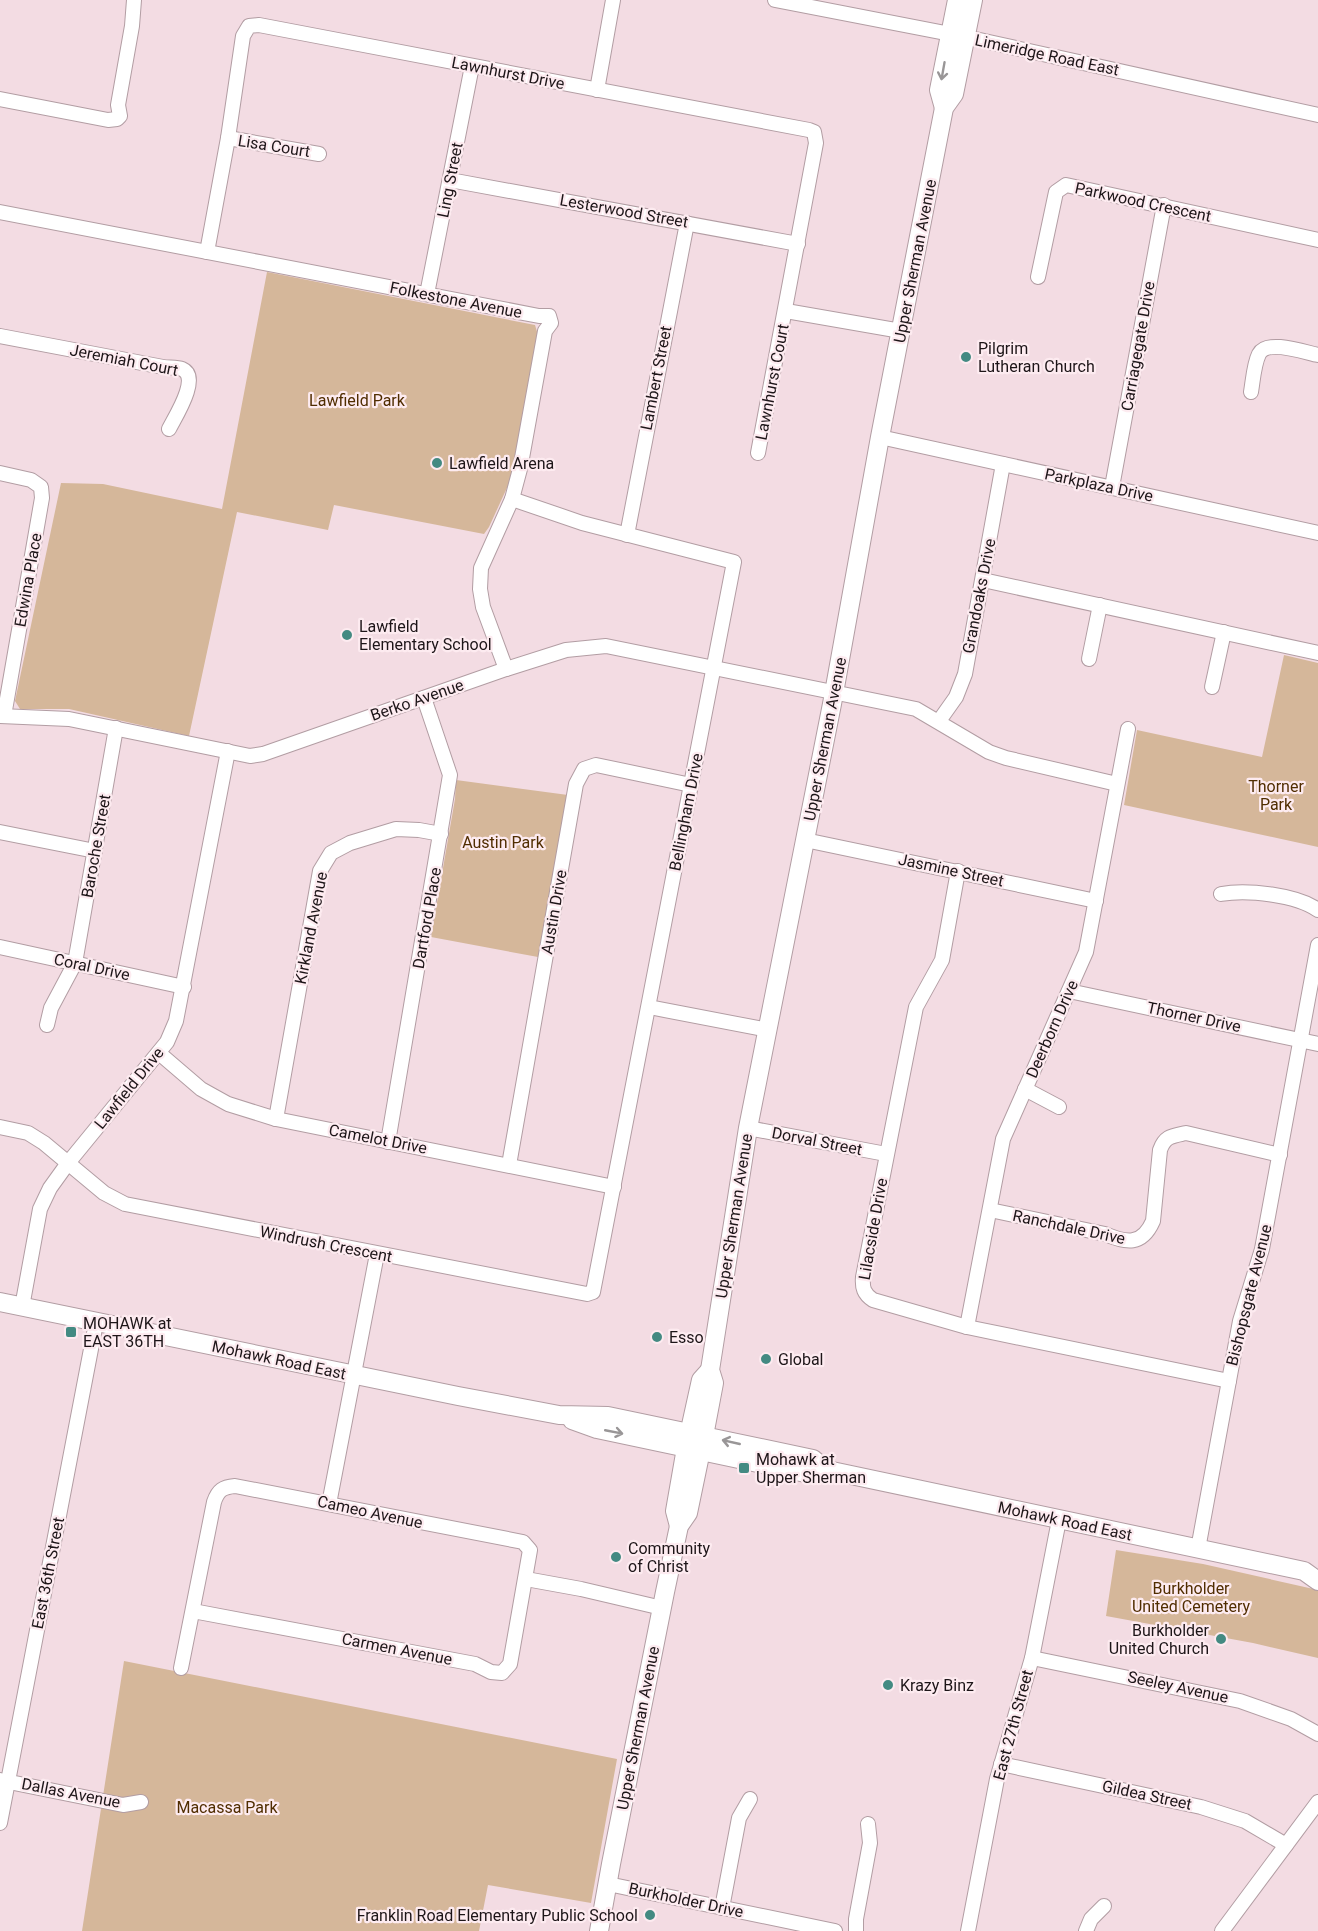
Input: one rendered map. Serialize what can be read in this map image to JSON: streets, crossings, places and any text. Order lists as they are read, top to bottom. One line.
{"streets":{"main road":["Upper Sherman Avenue","Mohawk Road East"],"street":["Limeridge Road East","Lawnhurst Drive","Lisa Court","Ling Street","Parkwood Crescent","Lesterwood Street","Folkestone Avenue","Carriagegate Drive","Jeremiah Court","Lambert Street","Lawnhurst Court","Parkplaza Drive","Edwina Place","Grandoaks Drive","Berko Avenue","Bellingham Drive","Baroche Street","Jasmine Street","Austin Drive","Dartford Place","Kirkland Avenue","Coral Drive","Thorner Drive","Deerborn Drive","Lawfield Drive","Camelot Drive","Dorval Street","Ranchdale Drive","Lilacside Drive","Windrush Crescent","Bishopsgate Avenue","Cameo Avenue","East 36th Street","Carmen Avenue","Seeley Avenue","East 27th Street","Dallas Avenue","Gildea Street","Burkholder Drive"]},"crossings":[["Limeridge Road East","Upper Sherman Avenue"],["Lawnhurst Drive","Lisa Court"],["Lawnhurst Drive","Ling Street"],["Lawnhurst Drive","Lesterwood Street"],["Lawnhurst Drive","Folkestone Avenue"],["Lawnhurst Drive","Lawnhurst Court"],["Ling Street","Lesterwood Street"],["Ling Street","Folkestone Avenue"],["Parkwood Crescent","Carriagegate Drive"],["Lesterwood Street","Lambert Street"],["Upper Sherman Avenue","Parkplaza Drive"],["Upper Sherman Avenue","Berko Avenue"],["Upper Sherman Avenue","Jasmine Street"],["Upper Sherman Avenue","Dorval Street"],["Upper Sherman Avenue","Mohawk Road East"],["Upper Sherman Avenue","Burkholder Drive"],["Folkestone Avenue","Berko Avenue"],["Folkestone Avenue","Bellingham Drive"],["Carriagegate Drive","Parkplaza Drive"],["Lambert Street","Bellingham Drive"],["Parkplaza Drive","Grandoaks Drive"],["Edwina Place","Berko Avenue"],["Grandoaks Drive","Berko Avenue"],["Berko Avenue","Bellingham Drive"],["Berko Avenue","Baroche Street"],["Berko Avenue","Dartford Place"],["Berko Avenue","Deerborn Drive"],["Berko Avenue","Lawfield Drive"],["Bellingham Drive","Austin Drive"],["Bellingham Drive","Camelot Drive"],["Bellingham Drive","Windrush Crescent"],["Baroche Street","Coral Drive"],["Jasmine Street","Deerborn Drive"],["Jasmine Street","Lilacside Drive"],["Austin Drive","Camelot Drive"],["Dartford Place","Kirkland Avenue"],["Dartford Place","Camelot Drive"],["Kirkland Avenue","Camelot Drive"],["Coral Drive","Lawfield Drive"],["Thorner Drive","Deerborn Drive"],["Thorner Drive","Bishopsgate Avenue"],["Deerborn Drive","Ranchdale Drive"],["Deerborn Drive","Lilacside Drive"],["Lawfield Drive","Camelot Drive"],["Lawfield Drive","Windrush Crescent"],["Lawfield Drive","Mohawk Road East"],["Dorval Street","Lilacside Drive"],["Ranchdale Drive","Bishopsgate Avenue"],["Lilacside Drive","Bishopsgate Avenue"],["Bishopsgate Avenue","Mohawk Road East"],["Mohawk Road East","East 36th Street"],["Mohawk Road East","East 27th Street"],["Cameo Avenue","Carmen Avenue"],["East 36th Street","Dallas Avenue"],["Seeley Avenue","East 27th Street"],["East 27th Street","Gildea Street"]],"parks":["Lawfield Park","Thorner Park","Austin Park","Burkholder United Cemetery","Macassa Park"],"places":{"other":["Pilgrim Lutheran Church","Lawfield Arena","Lawfield Elementary School","Esso","Global","Community of Christ","Burkholder United Church","Krazy Binz","Franklin Road Elementary Public School"],"transit":["MOHAWK at EAST 36TH","Mohawk at Upper Sherman"]}}
